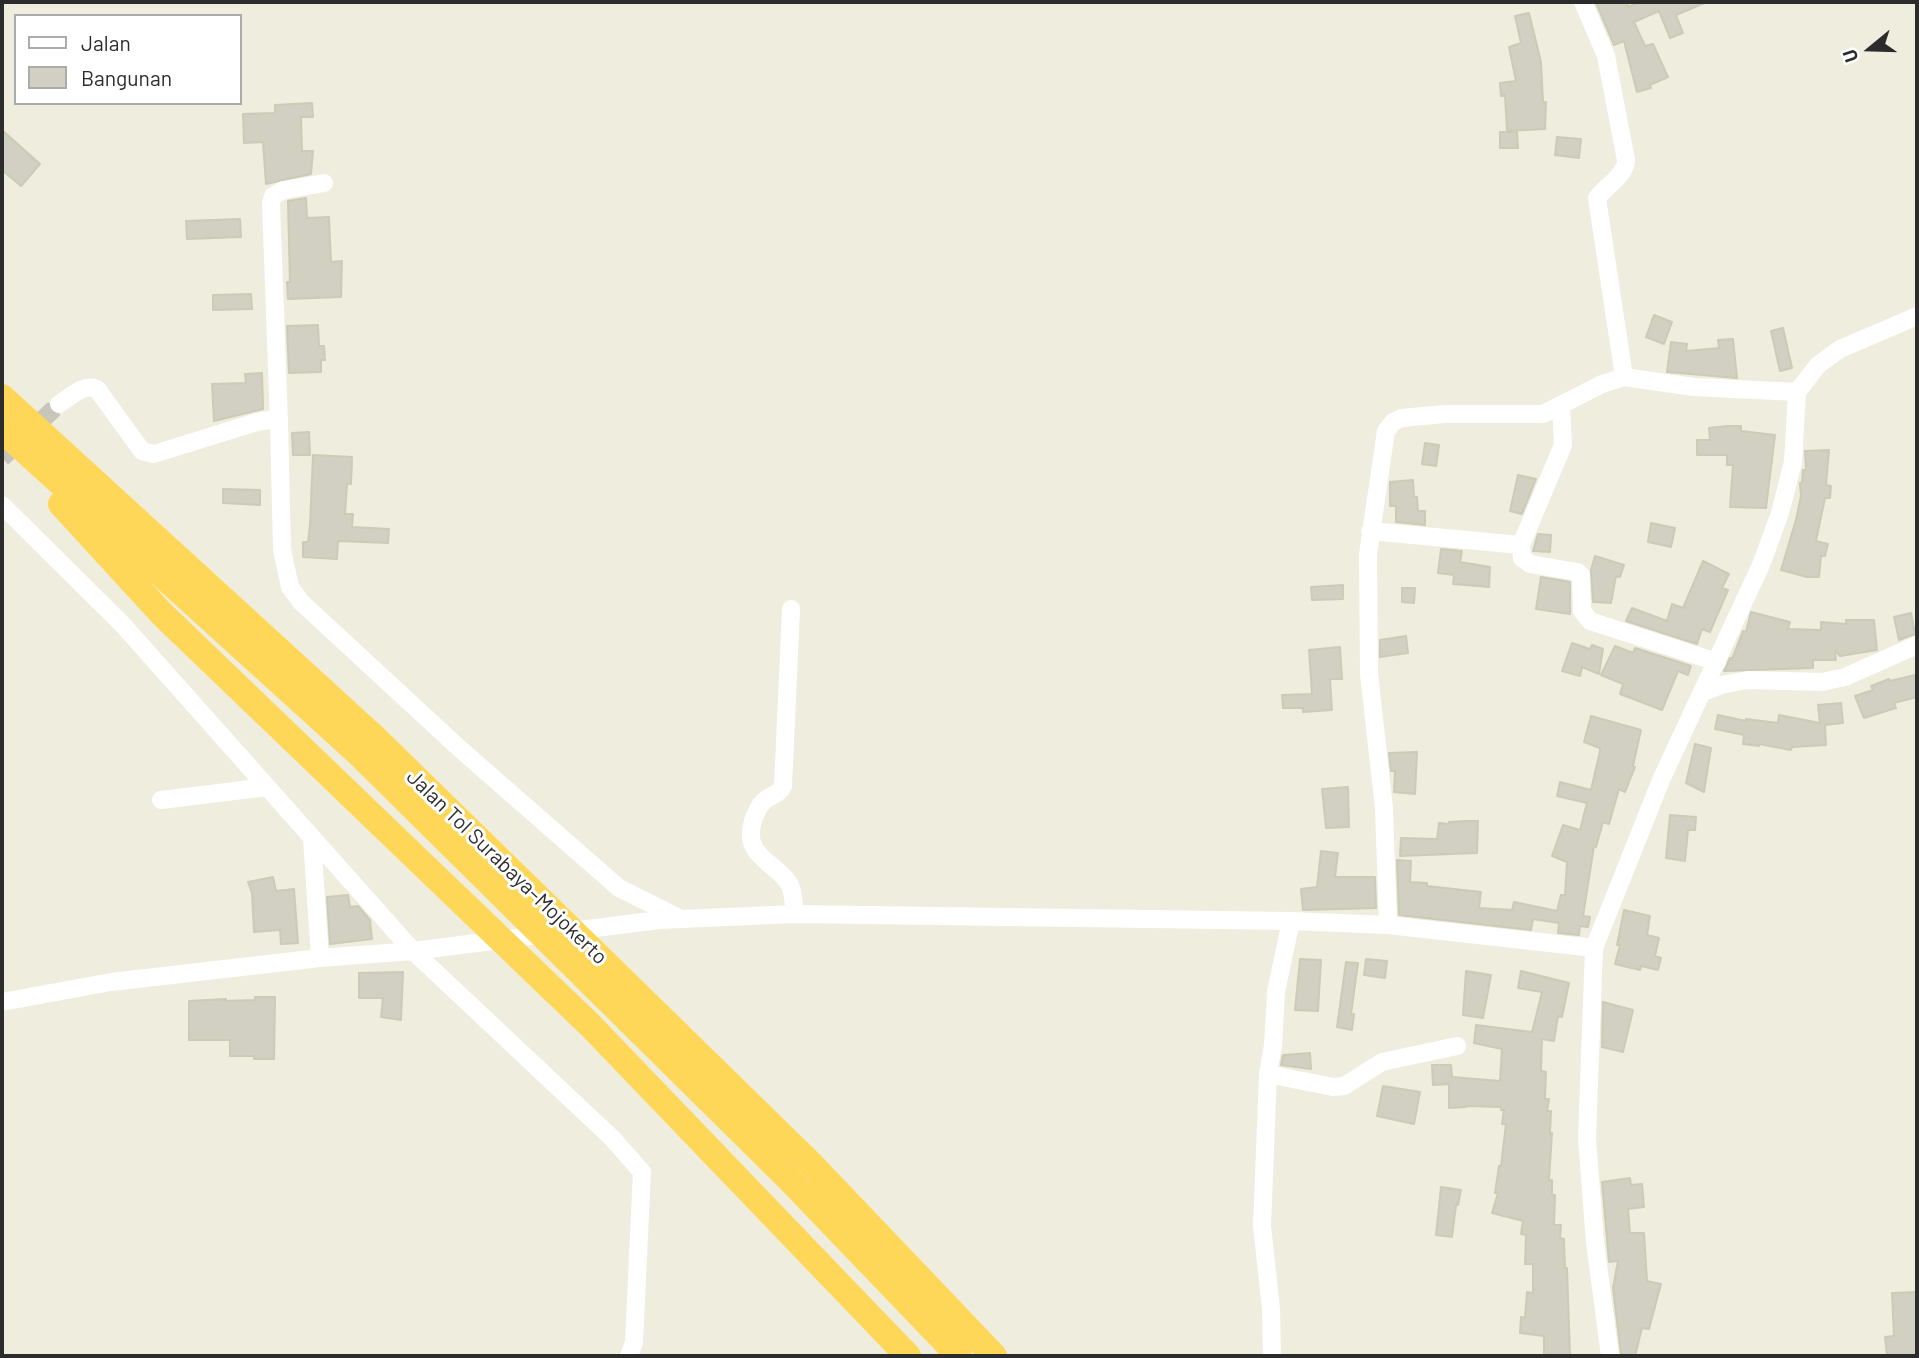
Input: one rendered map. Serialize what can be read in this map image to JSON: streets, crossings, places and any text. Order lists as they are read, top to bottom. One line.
{"streets":{"highway":["Jalan Tol Surabaya–Mojokerto"]},"legend":["Jalan","Bangunan"],"north":"left"}
